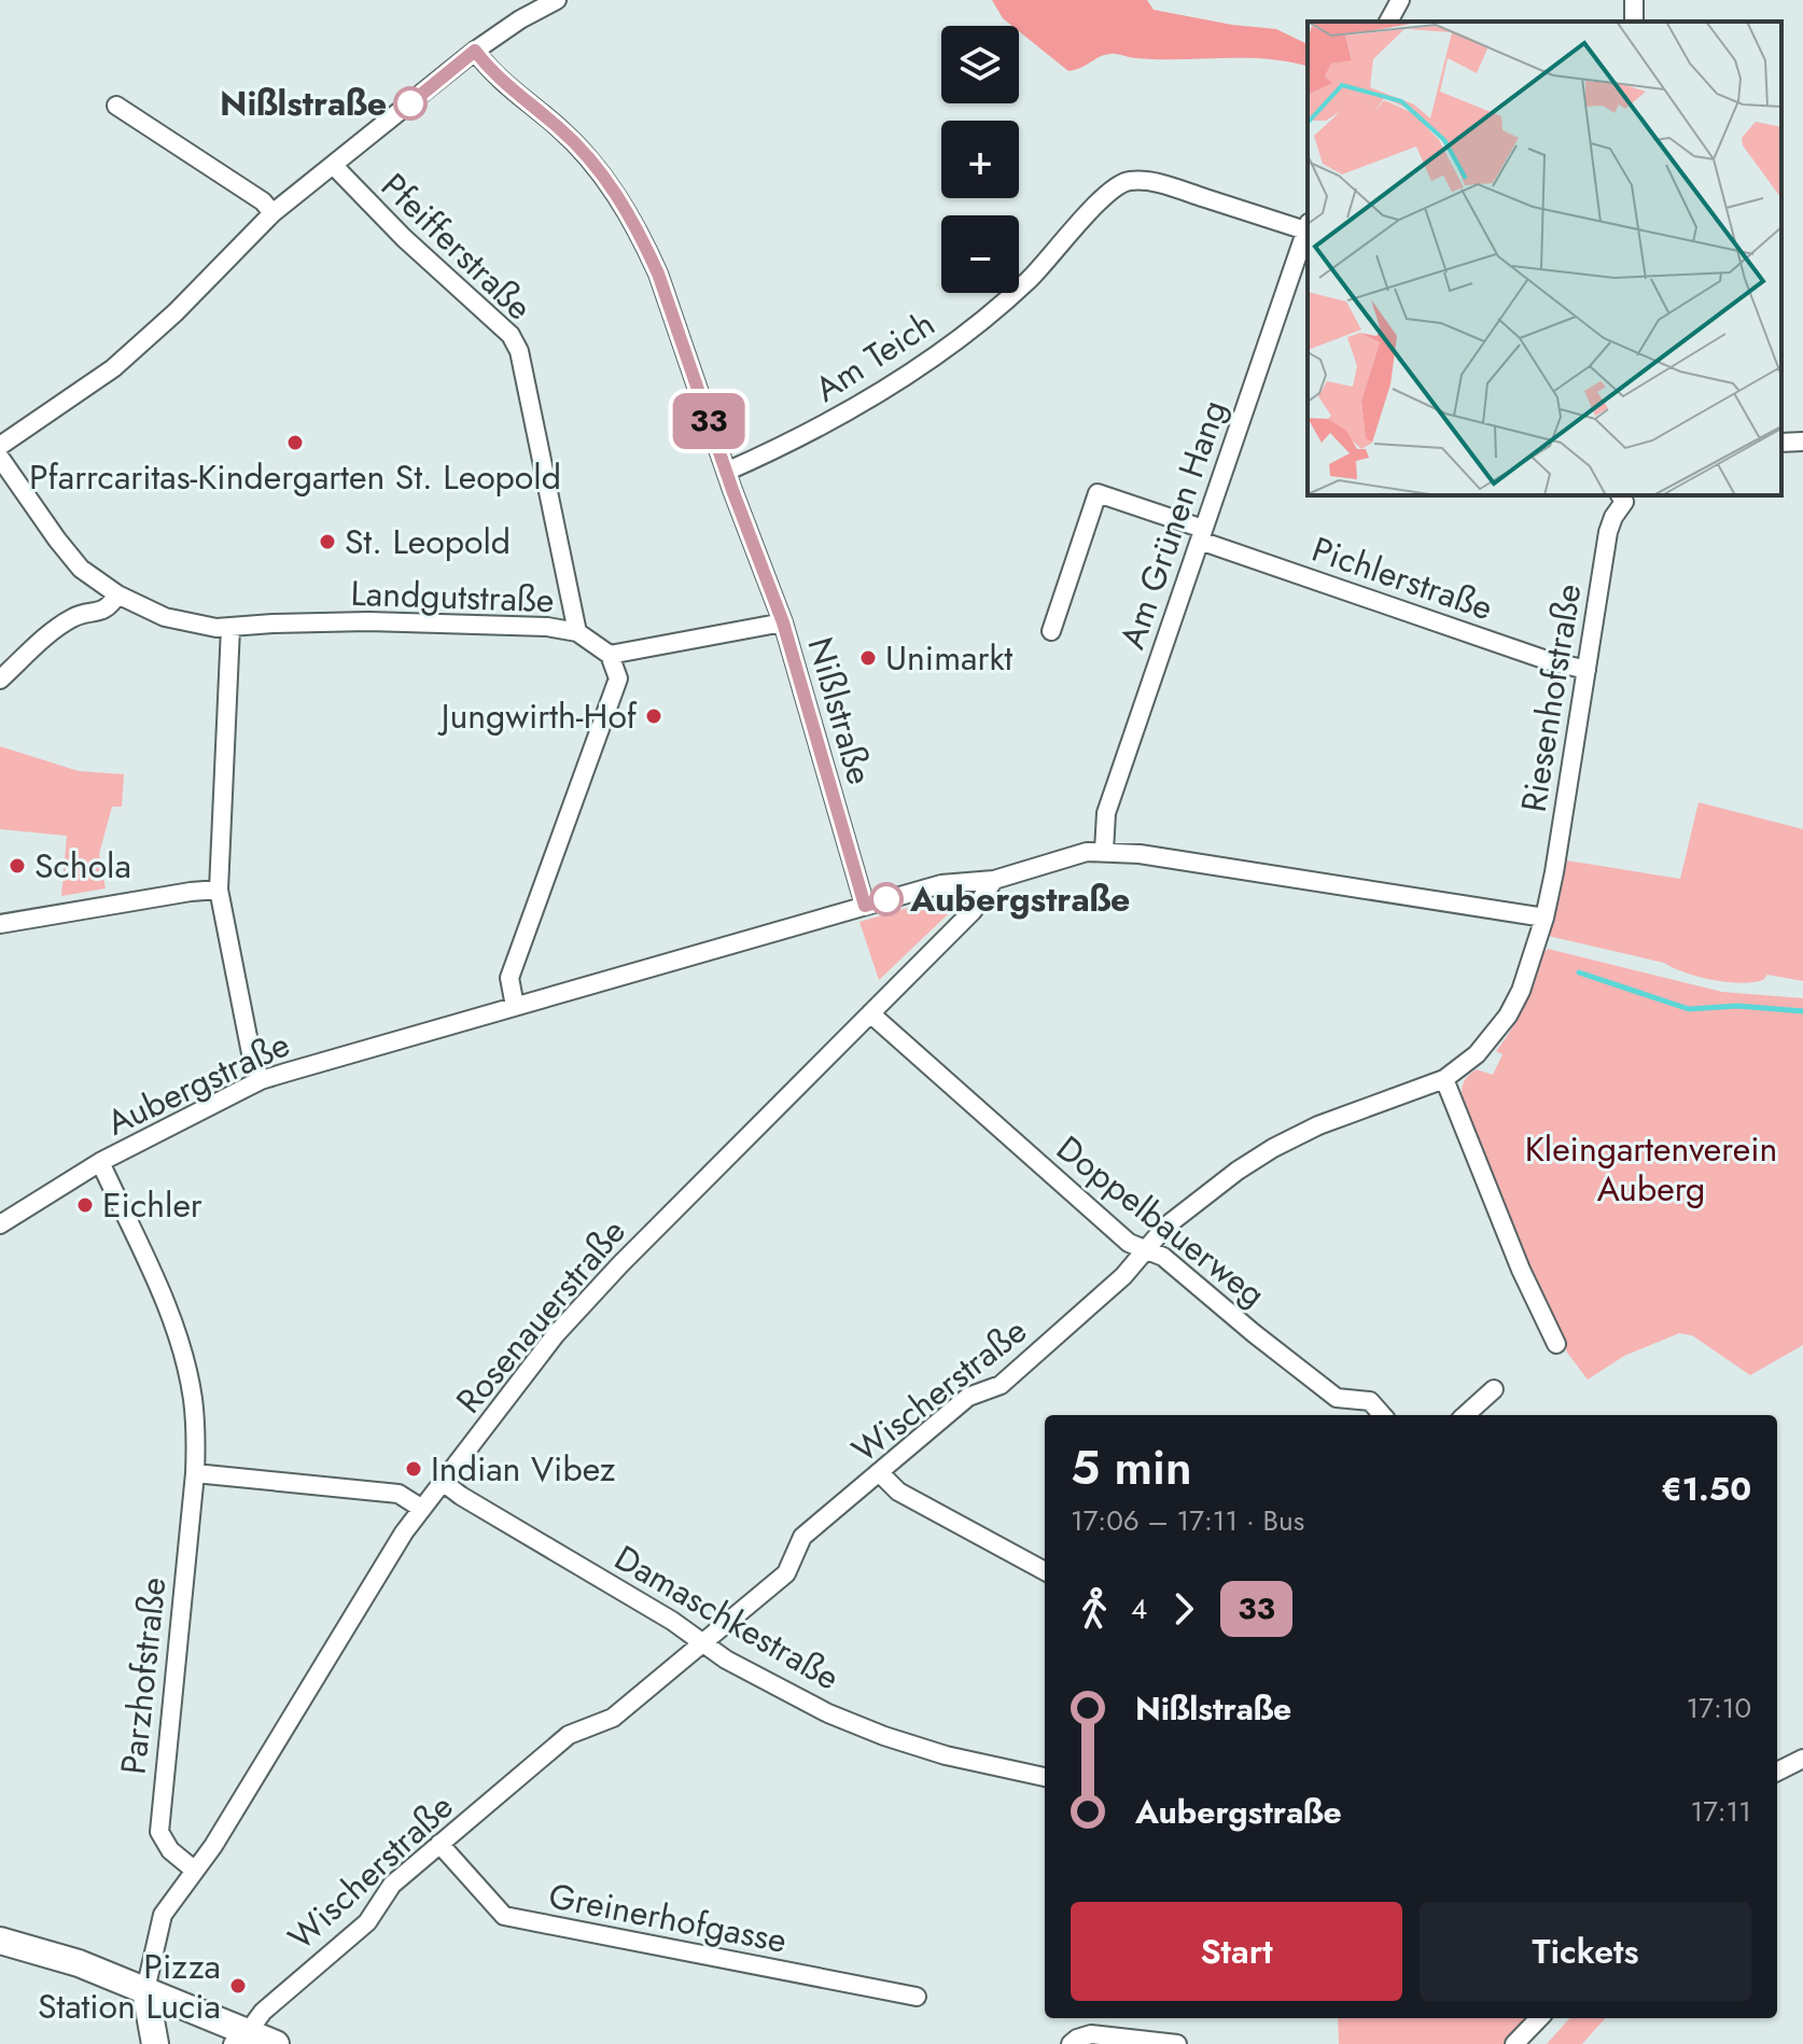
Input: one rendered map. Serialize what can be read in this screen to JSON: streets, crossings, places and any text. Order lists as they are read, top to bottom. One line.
{"streets":{"street":["Pfeifferstraße","Am Teich","Am Grünen Hang","Pichlerstraße","Landgutstraße","Riesenhofstraße","Nißlstraße","Aubergstraße","Doppelbauerweg","Rosenauerstraße","Wischerstraße","Damaschkestraße","Parzhofstraße","Greinerhofgasse"]},"crossings":[["Pfeifferstraße","Landgutstraße"],["Am Teich","Am Grünen Hang"],["Am Teich","Nißlstraße"],["Am Grünen Hang","Pichlerstraße"],["Am Grünen Hang","Aubergstraße"],["Pichlerstraße","Riesenhofstraße"],["Riesenhofstraße","Aubergstraße"],["Riesenhofstraße","Wischerstraße"],["Nißlstraße","Aubergstraße"],["Aubergstraße","Rosenauerstraße"],["Aubergstraße","Wischerstraße"],["Aubergstraße","Parzhofstraße"],["Doppelbauerweg","Rosenauerstraße"],["Doppelbauerweg","Wischerstraße"],["Rosenauerstraße","Damaschkestraße"],["Rosenauerstraße","Parzhofstraße"],["Wischerstraße","Damaschkestraße"],["Wischerstraße","Greinerhofgasse"]],"parks":["Kleingartenverein Auberg"],"places":["Nißlstraße","Pfarrcaritas-Kindergarten St. Leopold","St. Leopold","Unimarkt","Jungwirth-Hof","Schola","Aubergstraße","Eichler","Indian Vibez","Pizza Station Lucia"],"lines":["bus line 33"],"page":{"on_map":"33","map_buttons":["+","−"],"heading":["5 min","17:06 – 17:11 · Bus","€1.50"],"legs":["4","33"],"list":[{"name":"Nißlstraße","value":"17:10"},{"name":"Aubergstraße","value":"17:11"}],"buttons":["Start","Tickets"]}}
